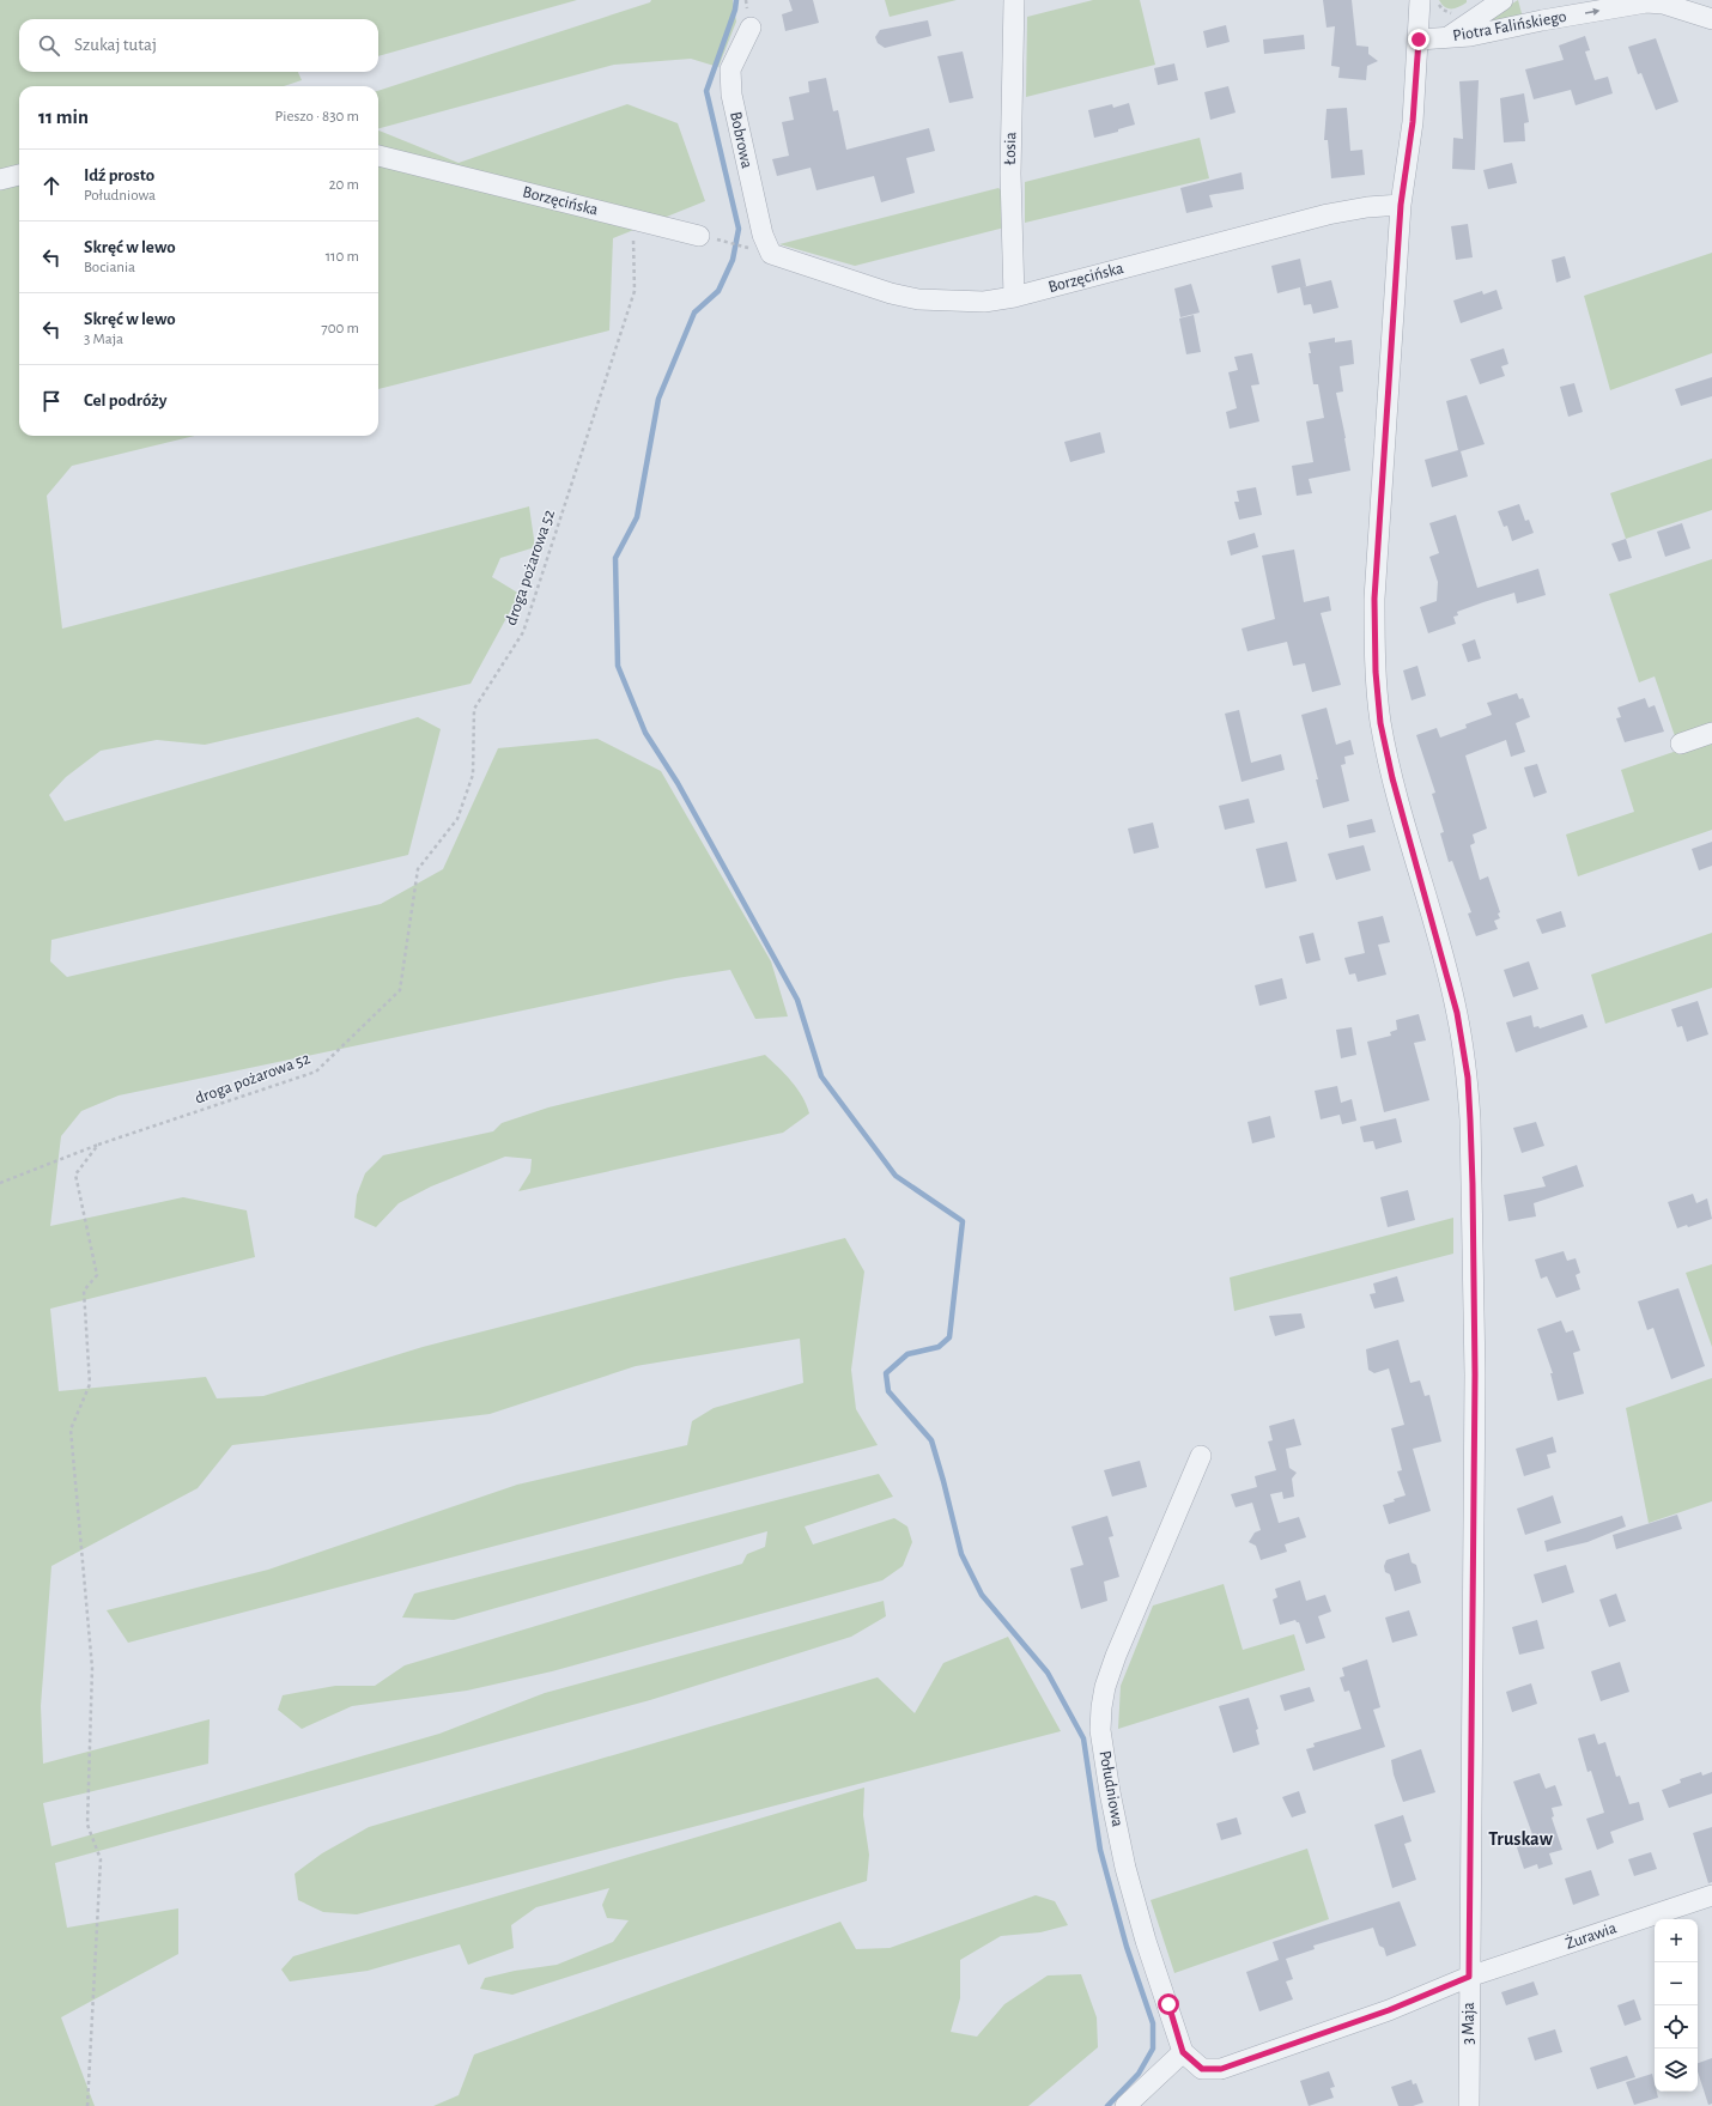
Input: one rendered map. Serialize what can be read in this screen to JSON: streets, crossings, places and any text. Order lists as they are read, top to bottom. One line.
{"streets":{"street":["Piotra Falińskiego","Bobrowa","Łosia","Borzęcińska","Południowa","Żurawia","3 Maja"],"path":["droga pożarowa 52"]},"crossings":[["Piotra Falińskiego","3 Maja"],["Bobrowa","Borzęcińska"],["Łosia","Borzęcińska"],["Borzęcińska","droga pożarowa 52"],["Borzęcińska","3 Maja"],["Południowa","Żurawia"],["Żurawia","3 Maja"]],"districts":["Truskaw"],"page":{"search":"Szukaj tutaj","heading":["11 min","Pieszo · 830 m"],"list":[["Idź prosto","Południowa","20 m"],["Skręć w lewo","Bociania","110 m"],["Skręć w lewo","3 Maja","700 m"],"Cel podróży"],"map_buttons":["+","−"]}}
